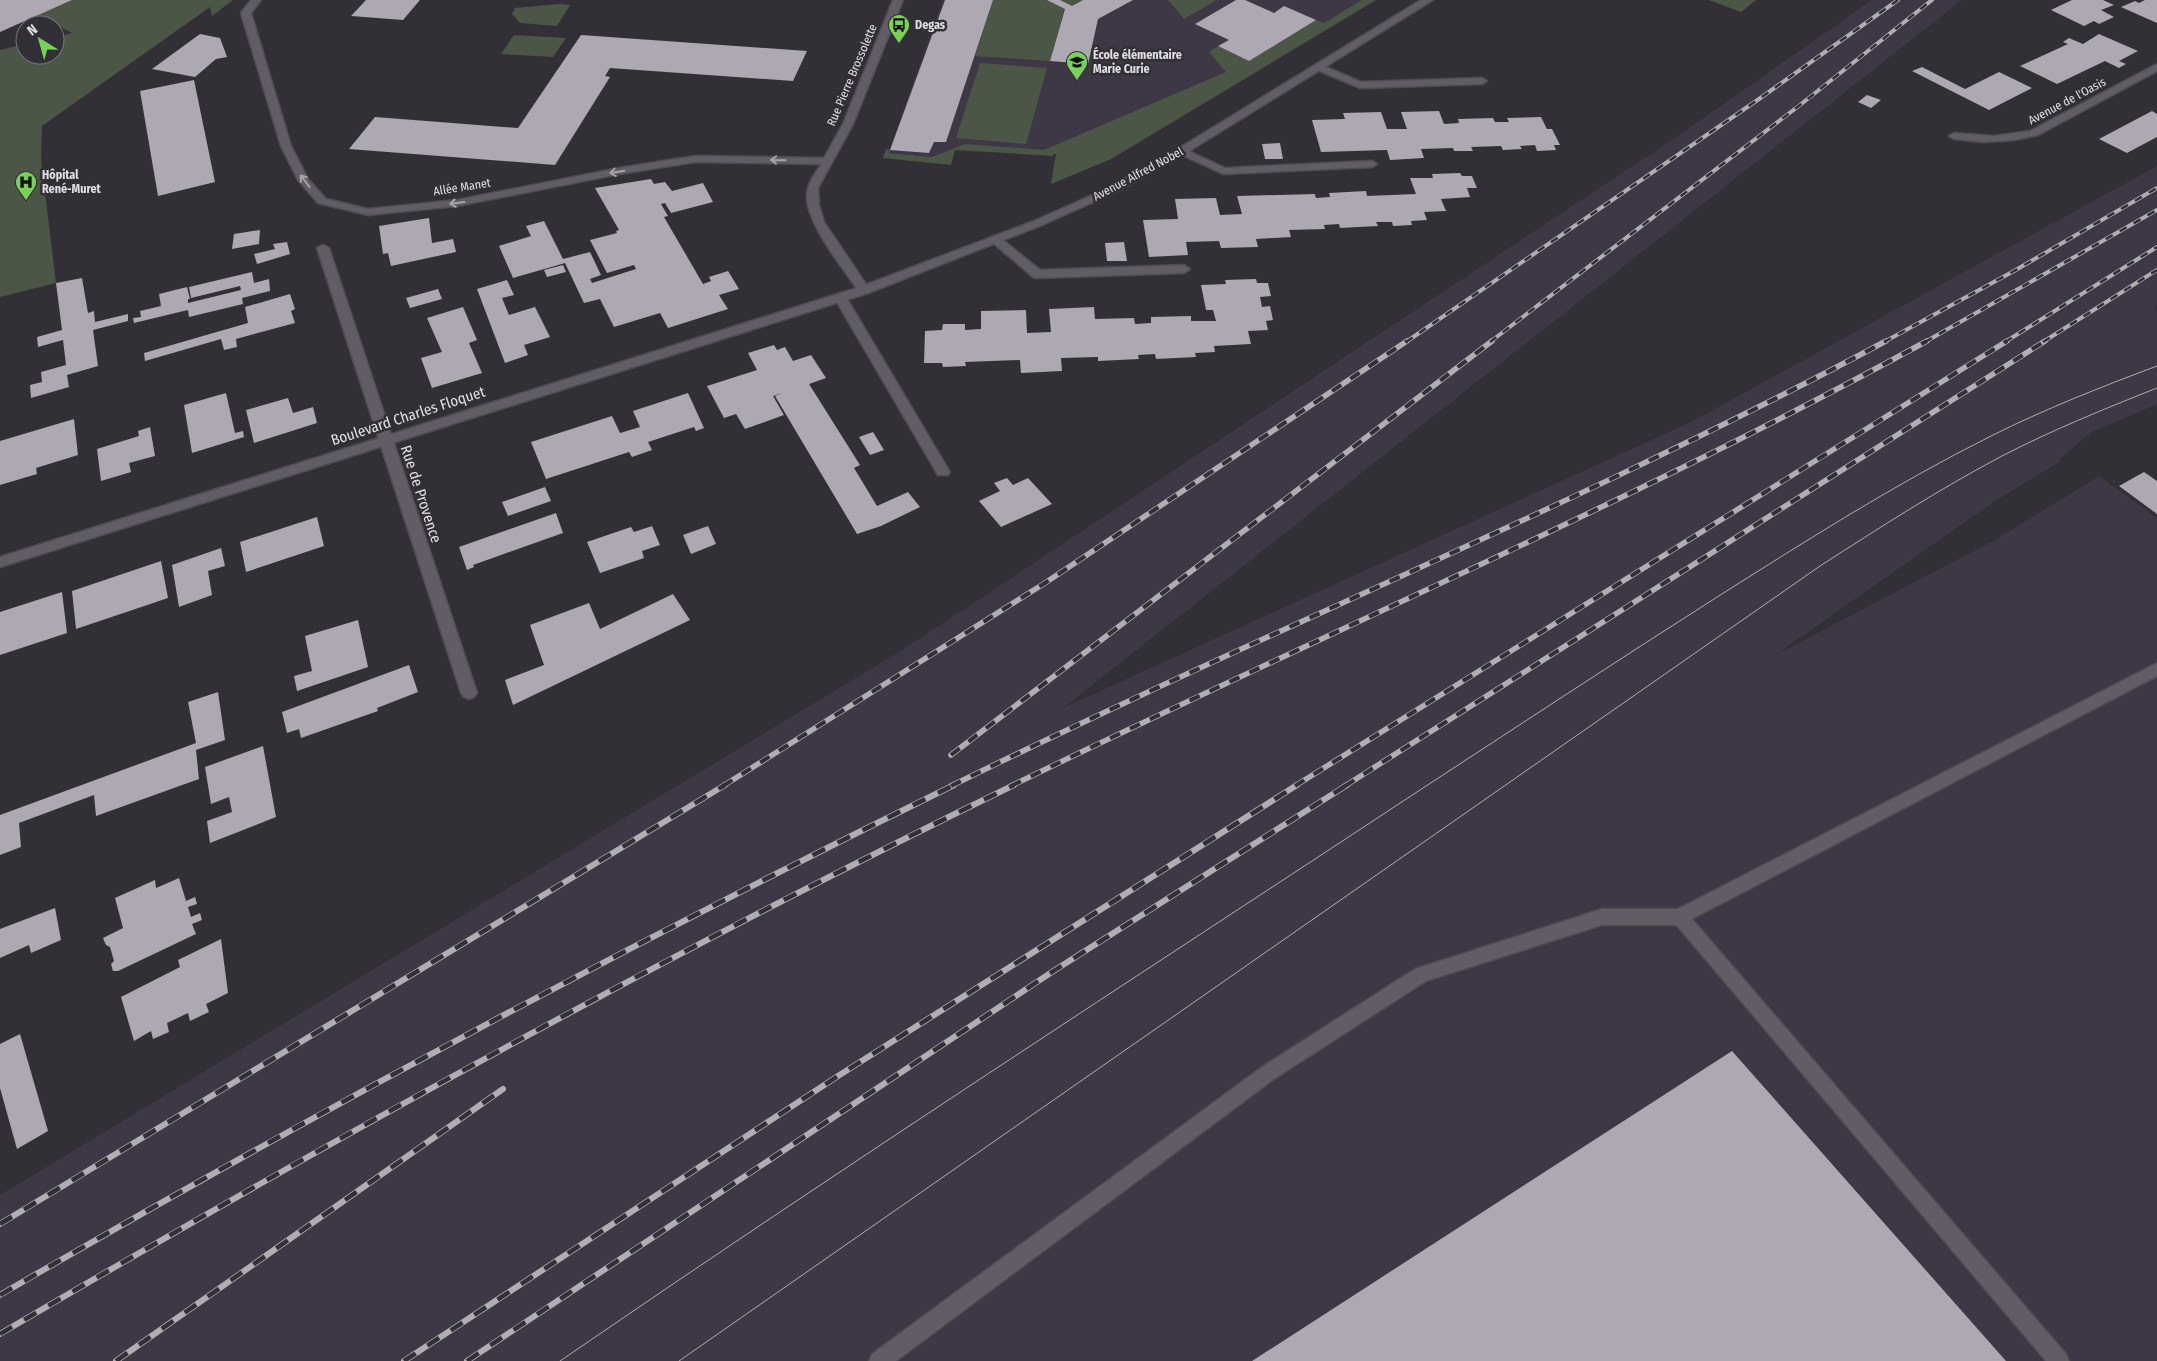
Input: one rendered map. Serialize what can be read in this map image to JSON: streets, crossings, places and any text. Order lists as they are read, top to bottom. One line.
{"streets":{"street":["Rue Pierre Brossolette","Avenue de l'Oasis","Avenue Alfred Nobel","Allée Manet","Boulevard Charles Floquet","Rue de Provence"]},"crossings":[["Rue Pierre Brossolette","Avenue Alfred Nobel"],["Rue Pierre Brossolette","Allée Manet"],["Avenue Alfred Nobel","Boulevard Charles Floquet"],["Boulevard Charles Floquet","Rue de Provence"]],"one_way":["Allée Manet"],"places":{"bus stop":["Degas"],"school or university":["École élémentaire Marie Curie"],"hospital":["Hôpital René-Muret"]},"north":"top left"}
